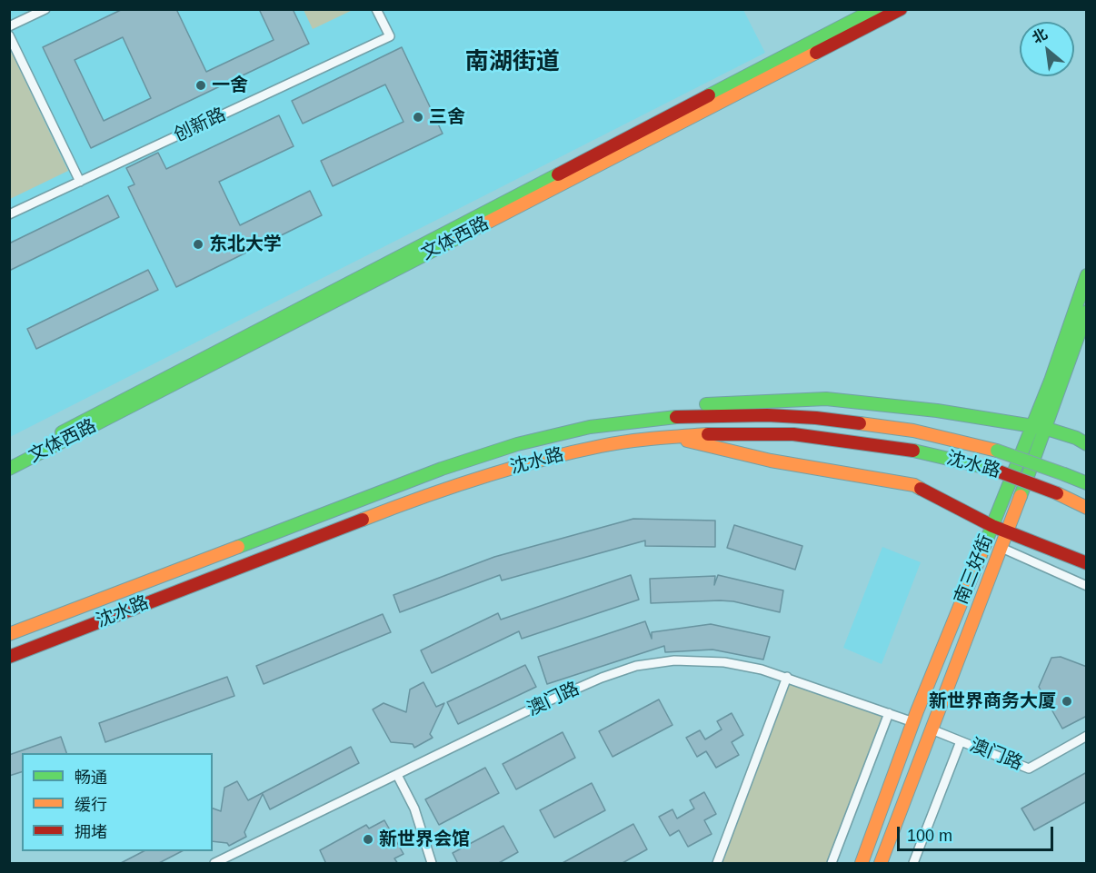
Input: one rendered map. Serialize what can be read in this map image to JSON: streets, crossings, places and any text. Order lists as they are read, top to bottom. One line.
{"streets":{"main road":["文体西路","沈水路","南三好街"],"street":["创新路","澳门路"]},"crossings":[["南三好街","澳门路"]],"districts":["南湖街道"],"places":["一舍","三舍","东北大学","新世界商务大厦","新世界会馆"],"legend":["畅通","缓行","拥堵"],"scale_bar":"100 m","north":"top left"}
